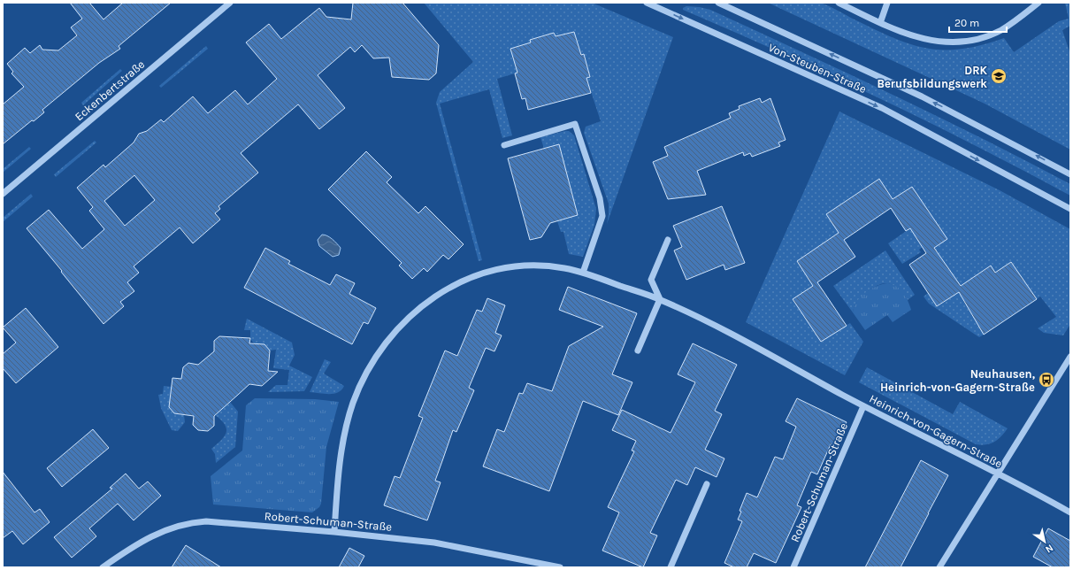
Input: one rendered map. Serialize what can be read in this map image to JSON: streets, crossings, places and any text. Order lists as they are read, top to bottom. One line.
{"streets":{"street":["Von-Steuben-Straße","Eckenbertstraße","Heinrich-von-Gagern-Straße","Robert-Schuman-Straße"]},"crossings":[["Heinrich-von-Gagern-Straße","Robert-Schuman-Straße"]],"places":{"school or university":["DRK Berufsbildungswerk"],"bus stop":["Neuhausen, Heinrich-von-Gagern-Straße"]},"scale_bar":"20 m","north":"bottom right"}
